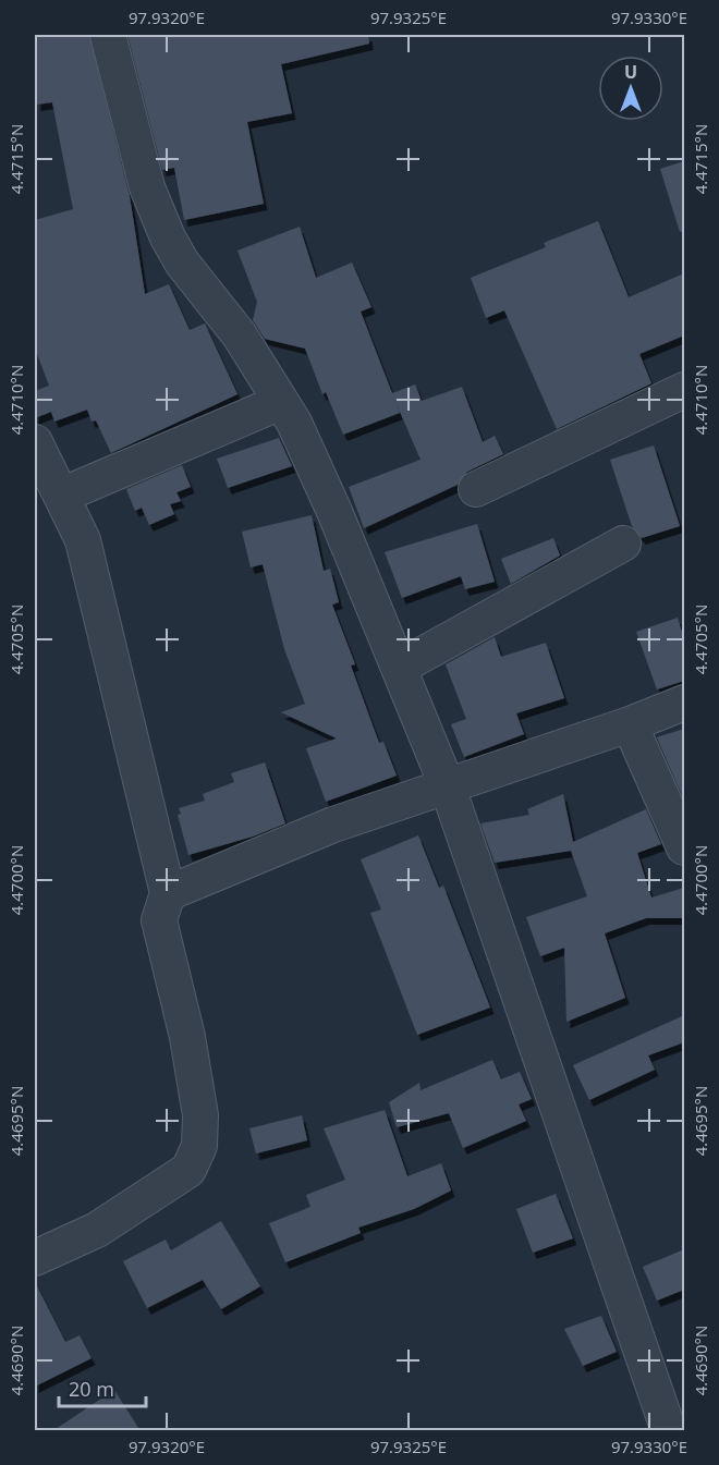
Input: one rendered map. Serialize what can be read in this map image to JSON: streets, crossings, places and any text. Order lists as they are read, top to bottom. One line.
{"scale_bar":"20 m","north":"top","coordinates":["97.9320°E","97.9325°E","97.9330°E","4.4715°N","4.4710°N","4.4705°N","4.4700°N","4.4695°N","4.4690°N"]}
